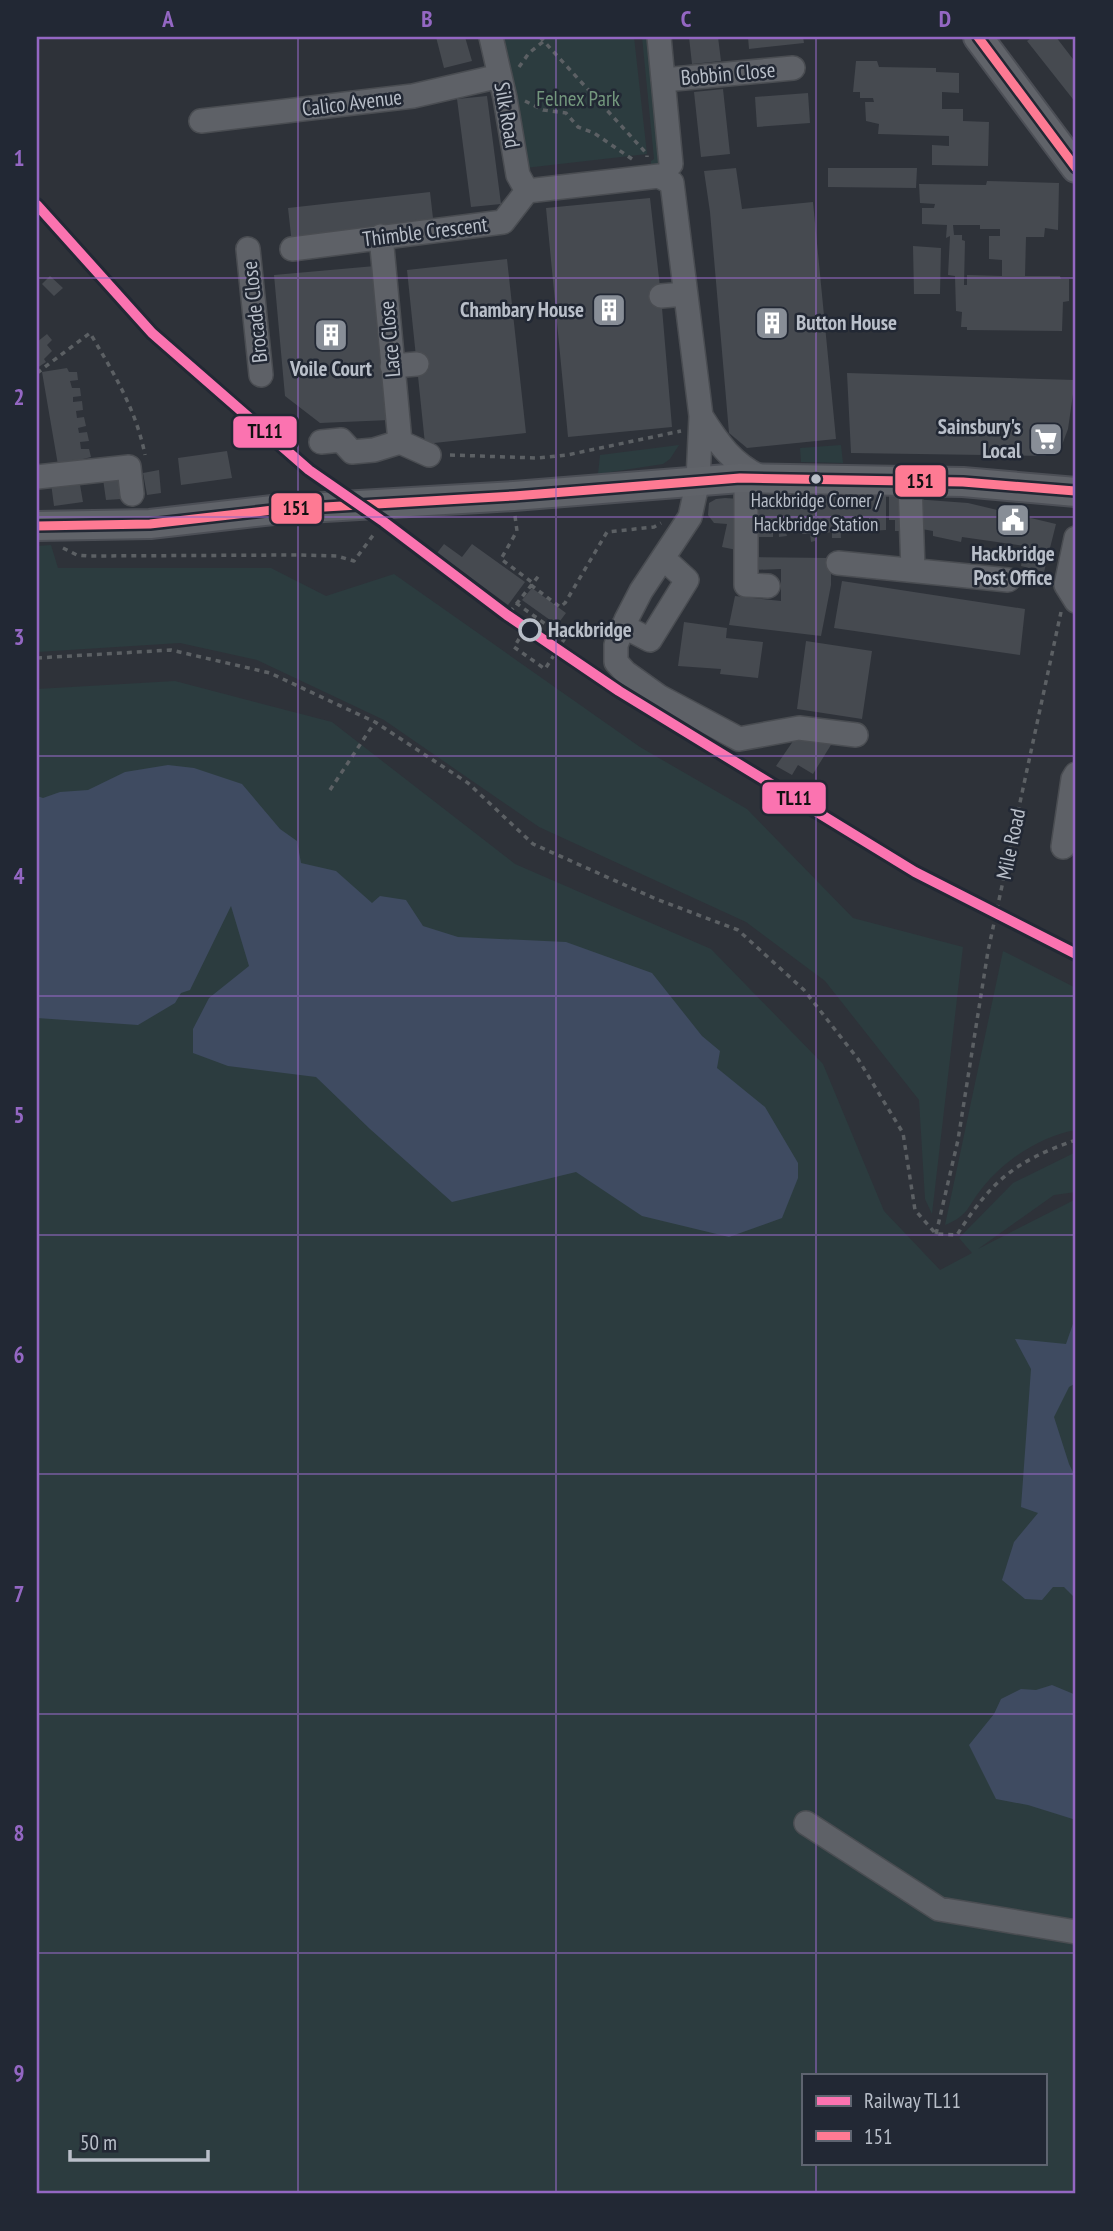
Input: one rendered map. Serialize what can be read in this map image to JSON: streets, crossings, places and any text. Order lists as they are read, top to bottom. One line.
{"streets":{"street":["Bobbin Close","Calico Avenue","Silk Road","Thimble Crescent","Brocade Close","Lace Close"],"path":["Mile Road"]},"crossings":[["Calico Avenue","Silk Road"],["Silk Road","Thimble Crescent"],["Thimble Crescent","Lace Close"]],"parks":["Felnex Park"],"places":{"building":["Chambary House","Button House","Voile Court"],"supermarket":["Sainsbury's Local"],"other":["Hackbridge Corner / Hackbridge Station","Hackbridge"],"public building":["Hackbridge Post Office"]},"lines":["transit line 151","rail line TL11"],"legend":["Railway TL11","151"],"scale_bar":"50 m","grid":{"columns":["A","B","C","D"],"rows":["1","2","3","4","5","6","7","8","9"]}}
